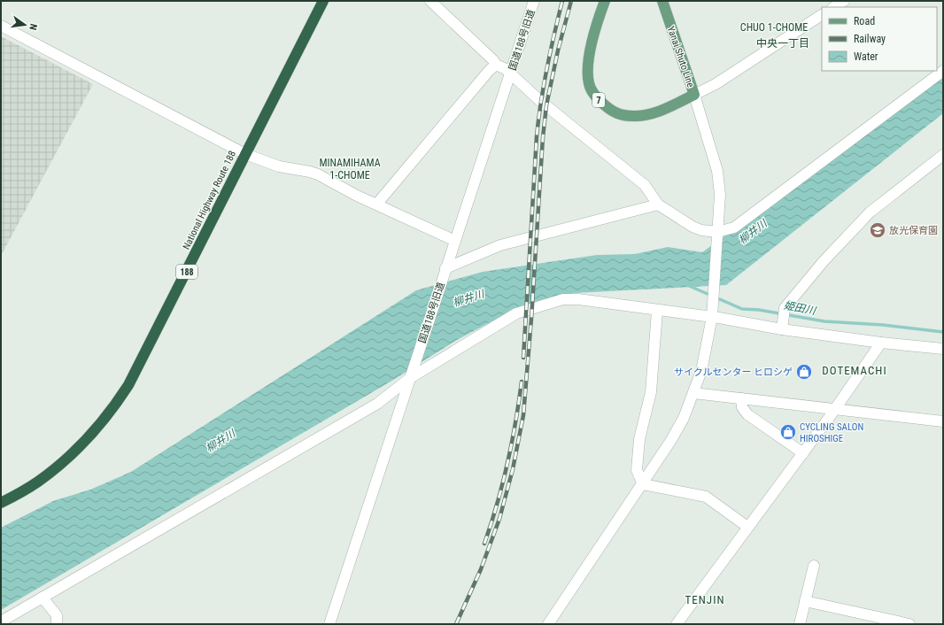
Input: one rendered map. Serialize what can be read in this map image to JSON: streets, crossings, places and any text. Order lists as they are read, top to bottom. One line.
{"streets":{"highway":["National Highway Route 188","188"],"main road":["Yanai Shuto Line","7"],"street":["国道188号旧道"]},"districts":["CHUO 1-CHOME","中央一丁目","MINAMIHAMA 1-CHOME","DOTEMACHI","TENJIN"],"water":["柳井川","姫田川"],"places":{"school or university":["放光保育園"],"shop":["サイクルセンター ヒロシゲ","CYCLING SALON HIROSHIGE"]},"legend":["Road","Railway","Water"],"north":"right"}
